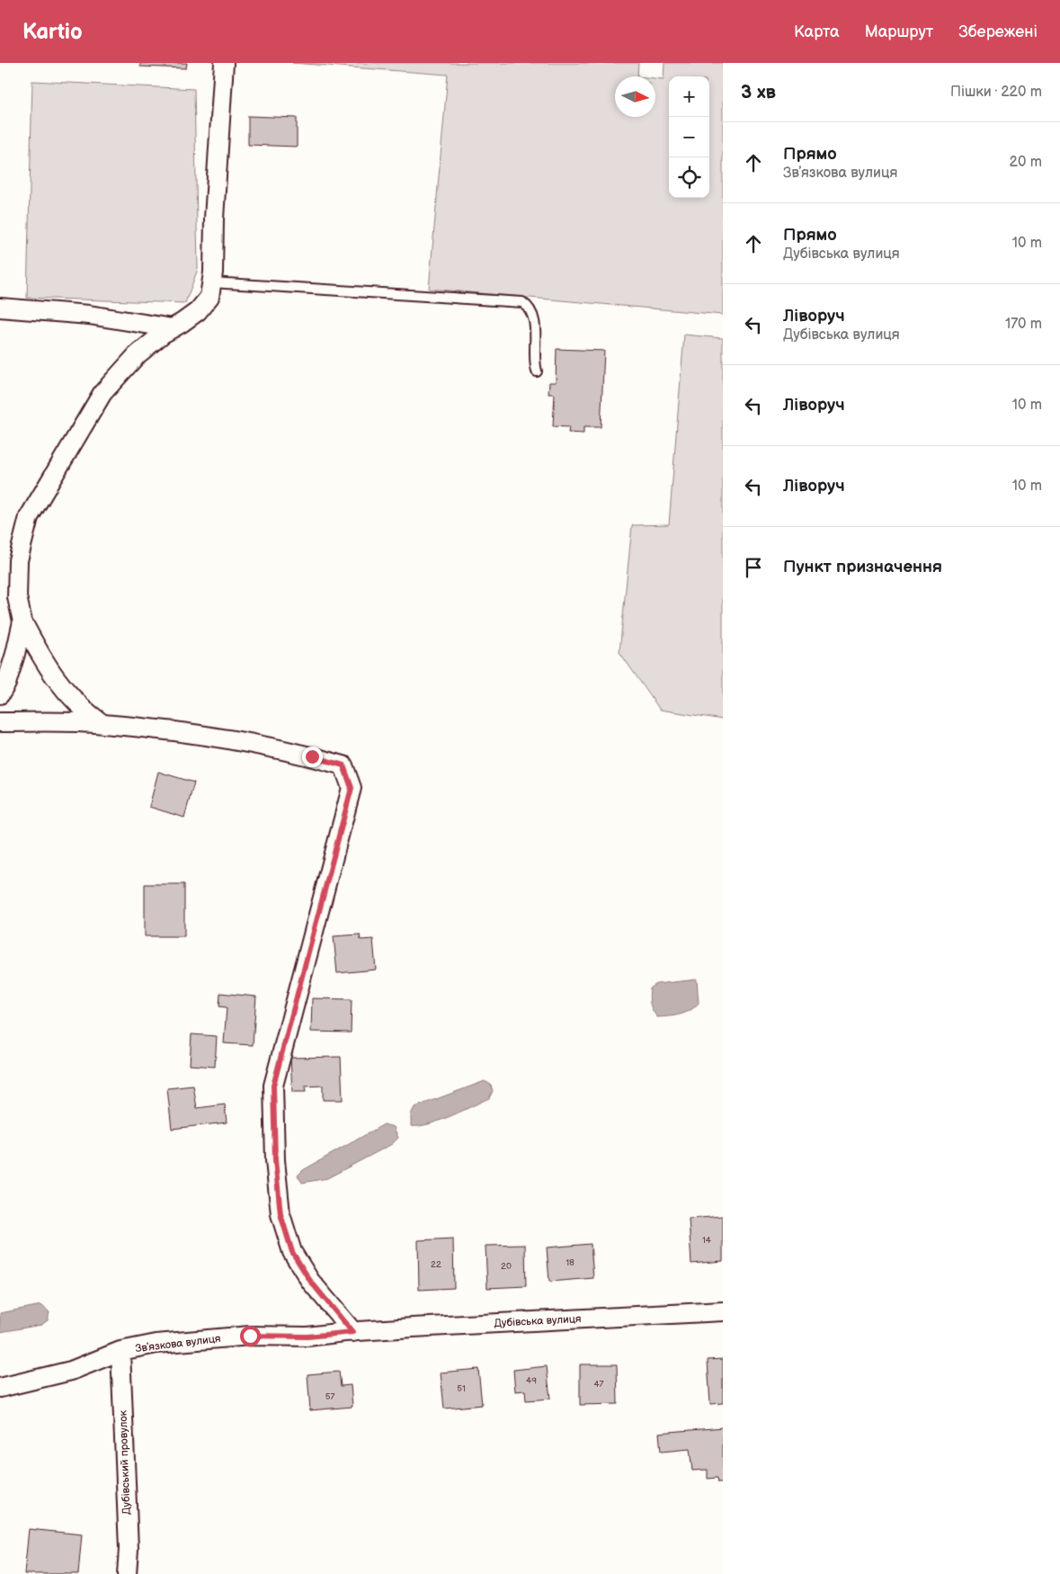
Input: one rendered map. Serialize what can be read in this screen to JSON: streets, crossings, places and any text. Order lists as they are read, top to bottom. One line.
{"streets":{"street":["Дубівська вулиця","Звʼязкова вулиця","Дубівський провулок"]},"crossings":[["Дубівська вулиця","Звʼязкова вулиця"],["Звʼязкова вулиця","Дубівський провулок"]],"house_numbers":["14","18","22","20","49","47","51","57"],"north":"right","page":{"header":"Kartio","nav":["Карта","Маршрут","Збережені"],"heading":["3 хв","Пішки · 220 m"],"map_buttons":["+","−"],"list":[["Прямо","Звʼязкова вулиця","20 m"],["Прямо","Дубівська вулиця","10 m"],["Ліворуч","Дубівська вулиця","170 m"],["Ліворуч","10 m"],["Ліворуч","10 m"],"Пункт призначення"]}}
